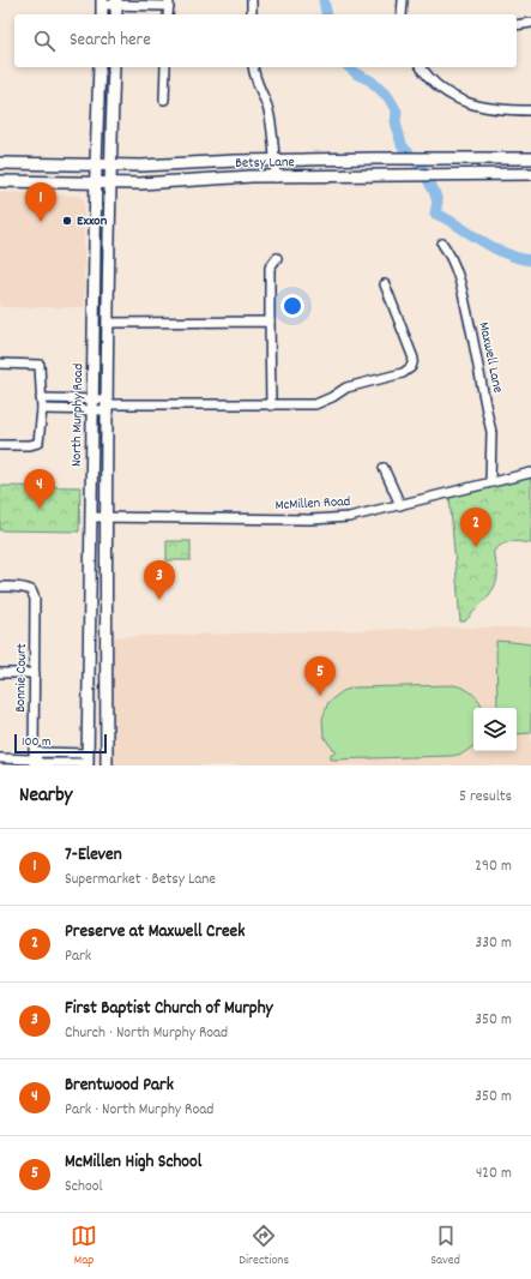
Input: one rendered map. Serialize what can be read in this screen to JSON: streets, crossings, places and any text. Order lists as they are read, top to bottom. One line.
{"streets":{"main road":["Betsy Lane","North Murphy Road"],"street":["Maxwell Lane","McMillen Road","Bonnie Court"]},"crossings":[["Betsy Lane","North Murphy Road"],["Maxwell Lane","McMillen Road"],["North Murphy Road","McMillen Road"]],"places":["Exxon"],"scale_bar":"100 m","page":{"search":"Search here","pins":["1","4","2","3","5"],"scale":"100 m","heading":["Nearby","5 results"],"list":[{"mark":"1","name":"7-Eleven","note":"Supermarket · Betsy Lane","value":"290 m"},{"mark":"2","name":"Preserve at Maxwell Creek","note":"Park","value":"330 m"},{"mark":"3","name":"First Baptist Church of Murphy","note":"Church · North Murphy Road","value":"350 m"},{"mark":"4","name":"Brentwood Park","note":"Park · North Murphy Road","value":"350 m"},{"mark":"5","name":"McMillen High School","note":"School","value":"420 m"}],"nav":["Map","Directions","Saved"]}}
